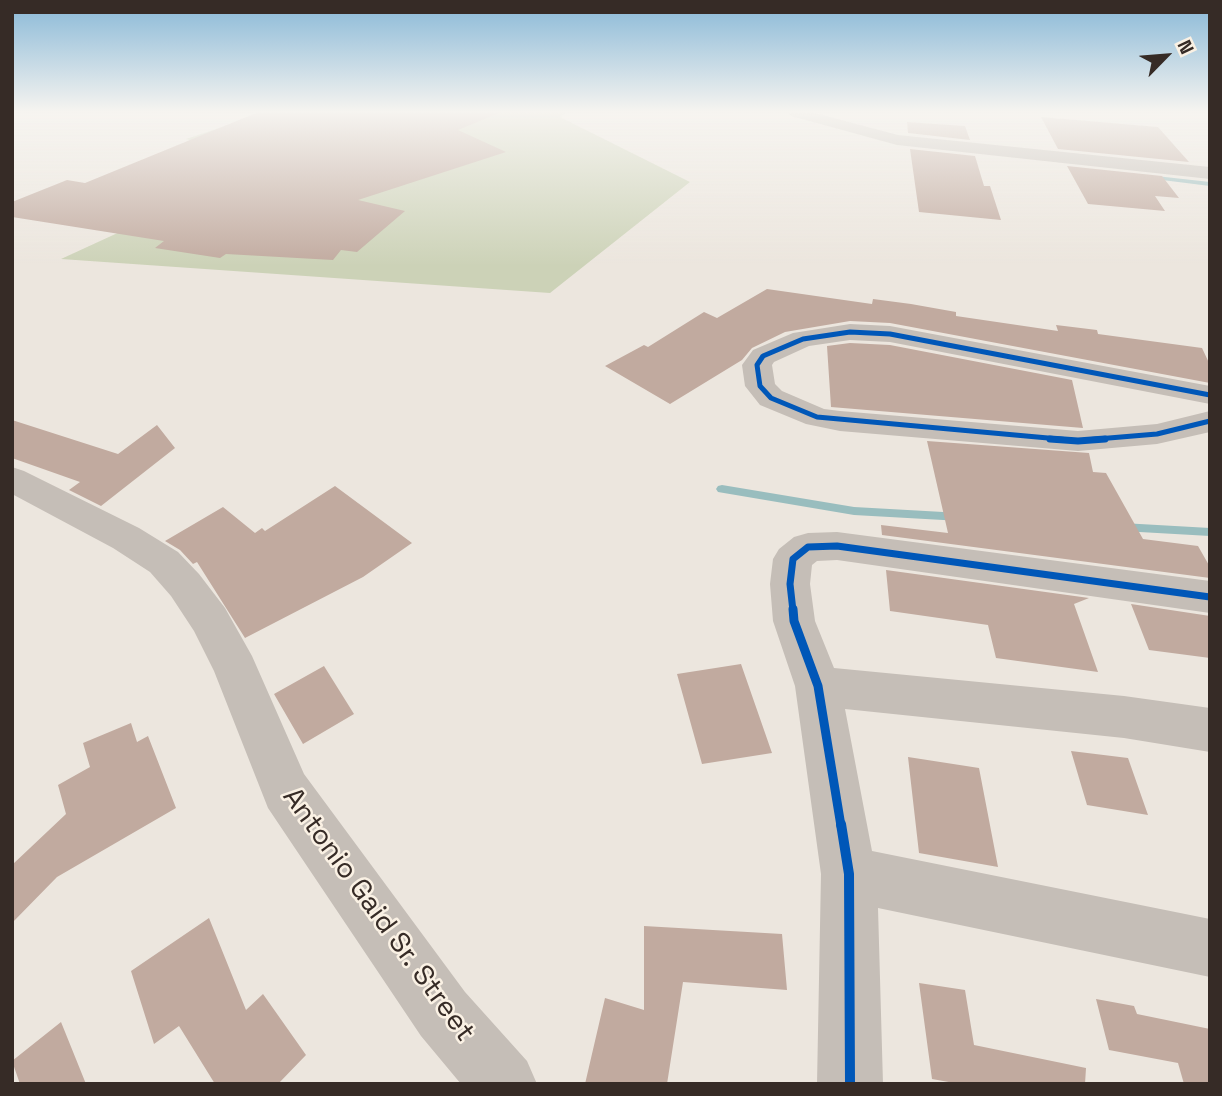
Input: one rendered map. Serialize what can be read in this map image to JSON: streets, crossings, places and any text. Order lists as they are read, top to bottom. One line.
{"streets":{"street":["Antonio Gaid Sr. Street"]},"north":"top right"}
